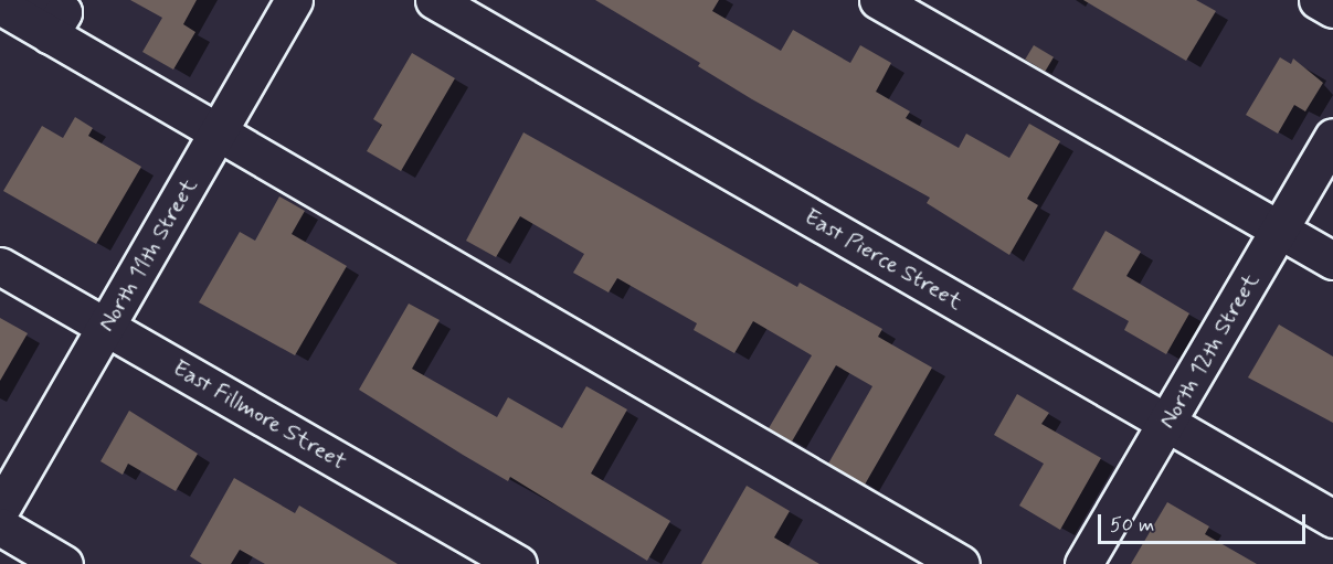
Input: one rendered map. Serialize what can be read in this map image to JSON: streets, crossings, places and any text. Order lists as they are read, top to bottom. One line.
{"streets":{"street":["North 11th Street","East Pierce Street","North 12th Street","East Fillmore Street"]},"crossings":[["North 11th Street","East Fillmore Street"],["East Pierce Street","North 12th Street"]],"scale_bar":"50 m"}
